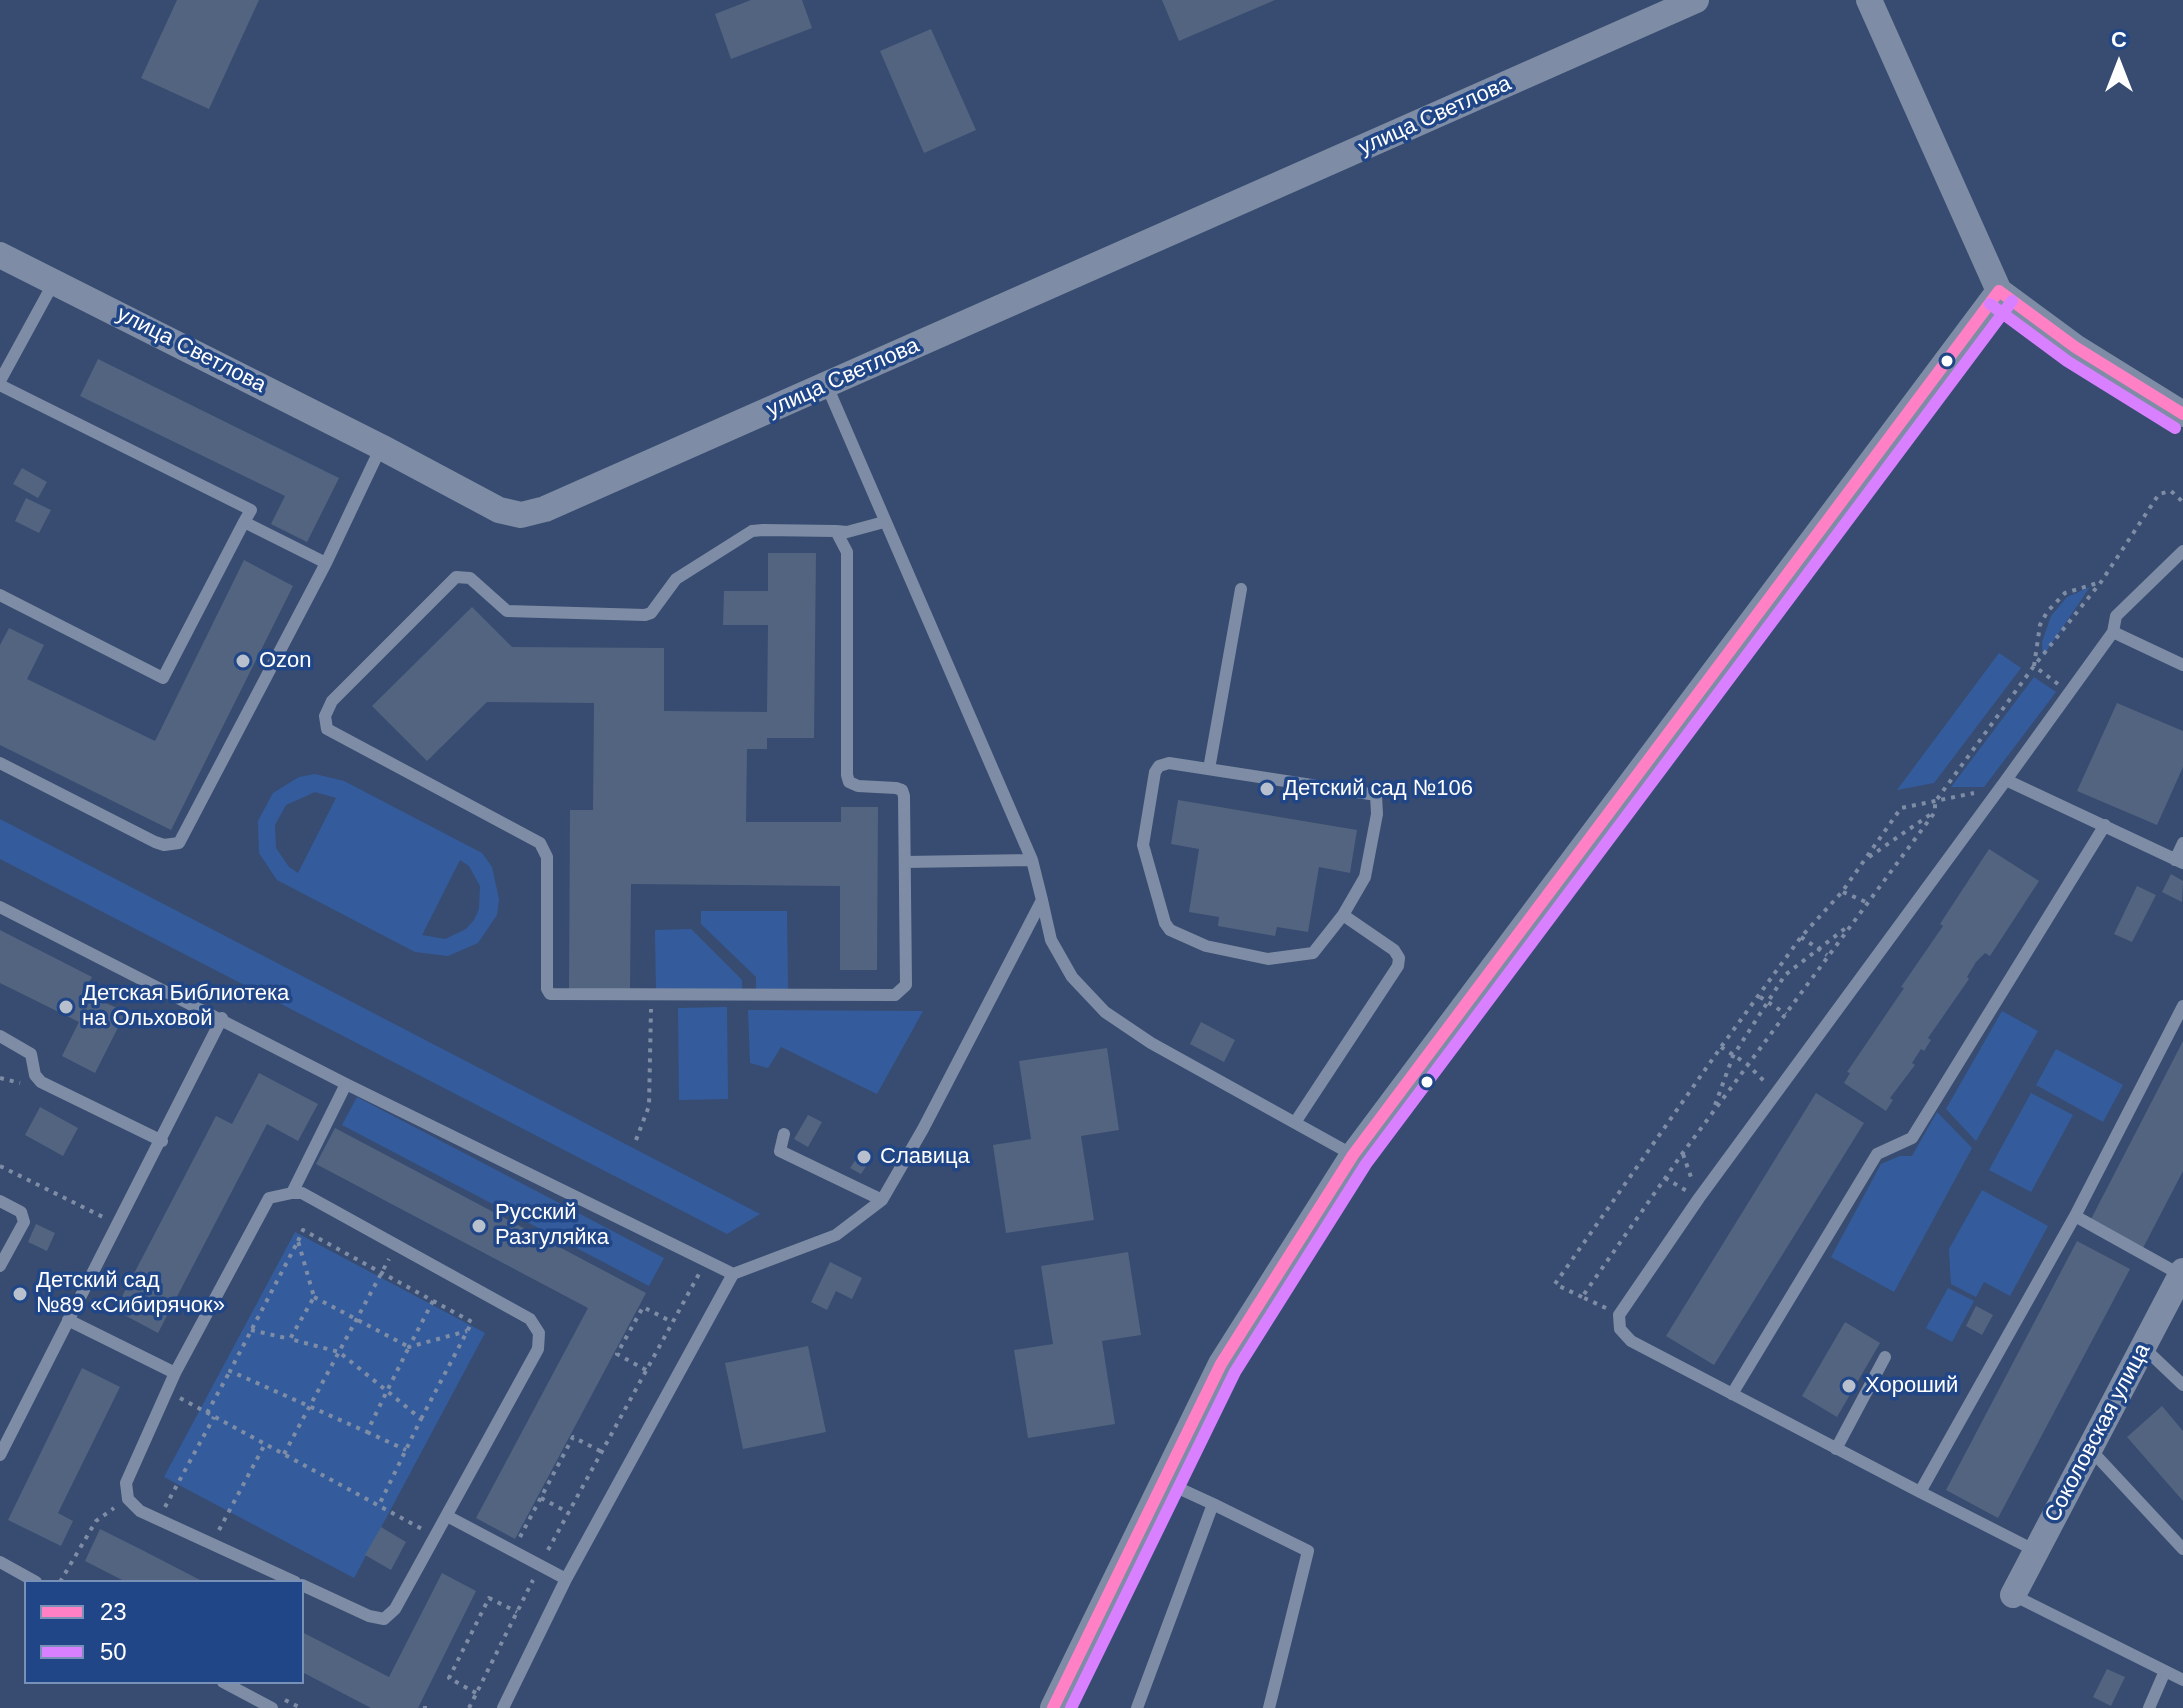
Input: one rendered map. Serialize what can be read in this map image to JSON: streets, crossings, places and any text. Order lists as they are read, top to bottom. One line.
{"streets":{"street":["улица Светлова","Соколовская улица"]},"places":["Ozon","Детский сад №106","Детская Библиотека на Ольховой","Славица","Русский Разгуляйка","Детский сад №89 «Сибирячок»","Хороший"],"lines":["transit line 23","transit line 50"],"legend":["23","50"],"north":"top"}
